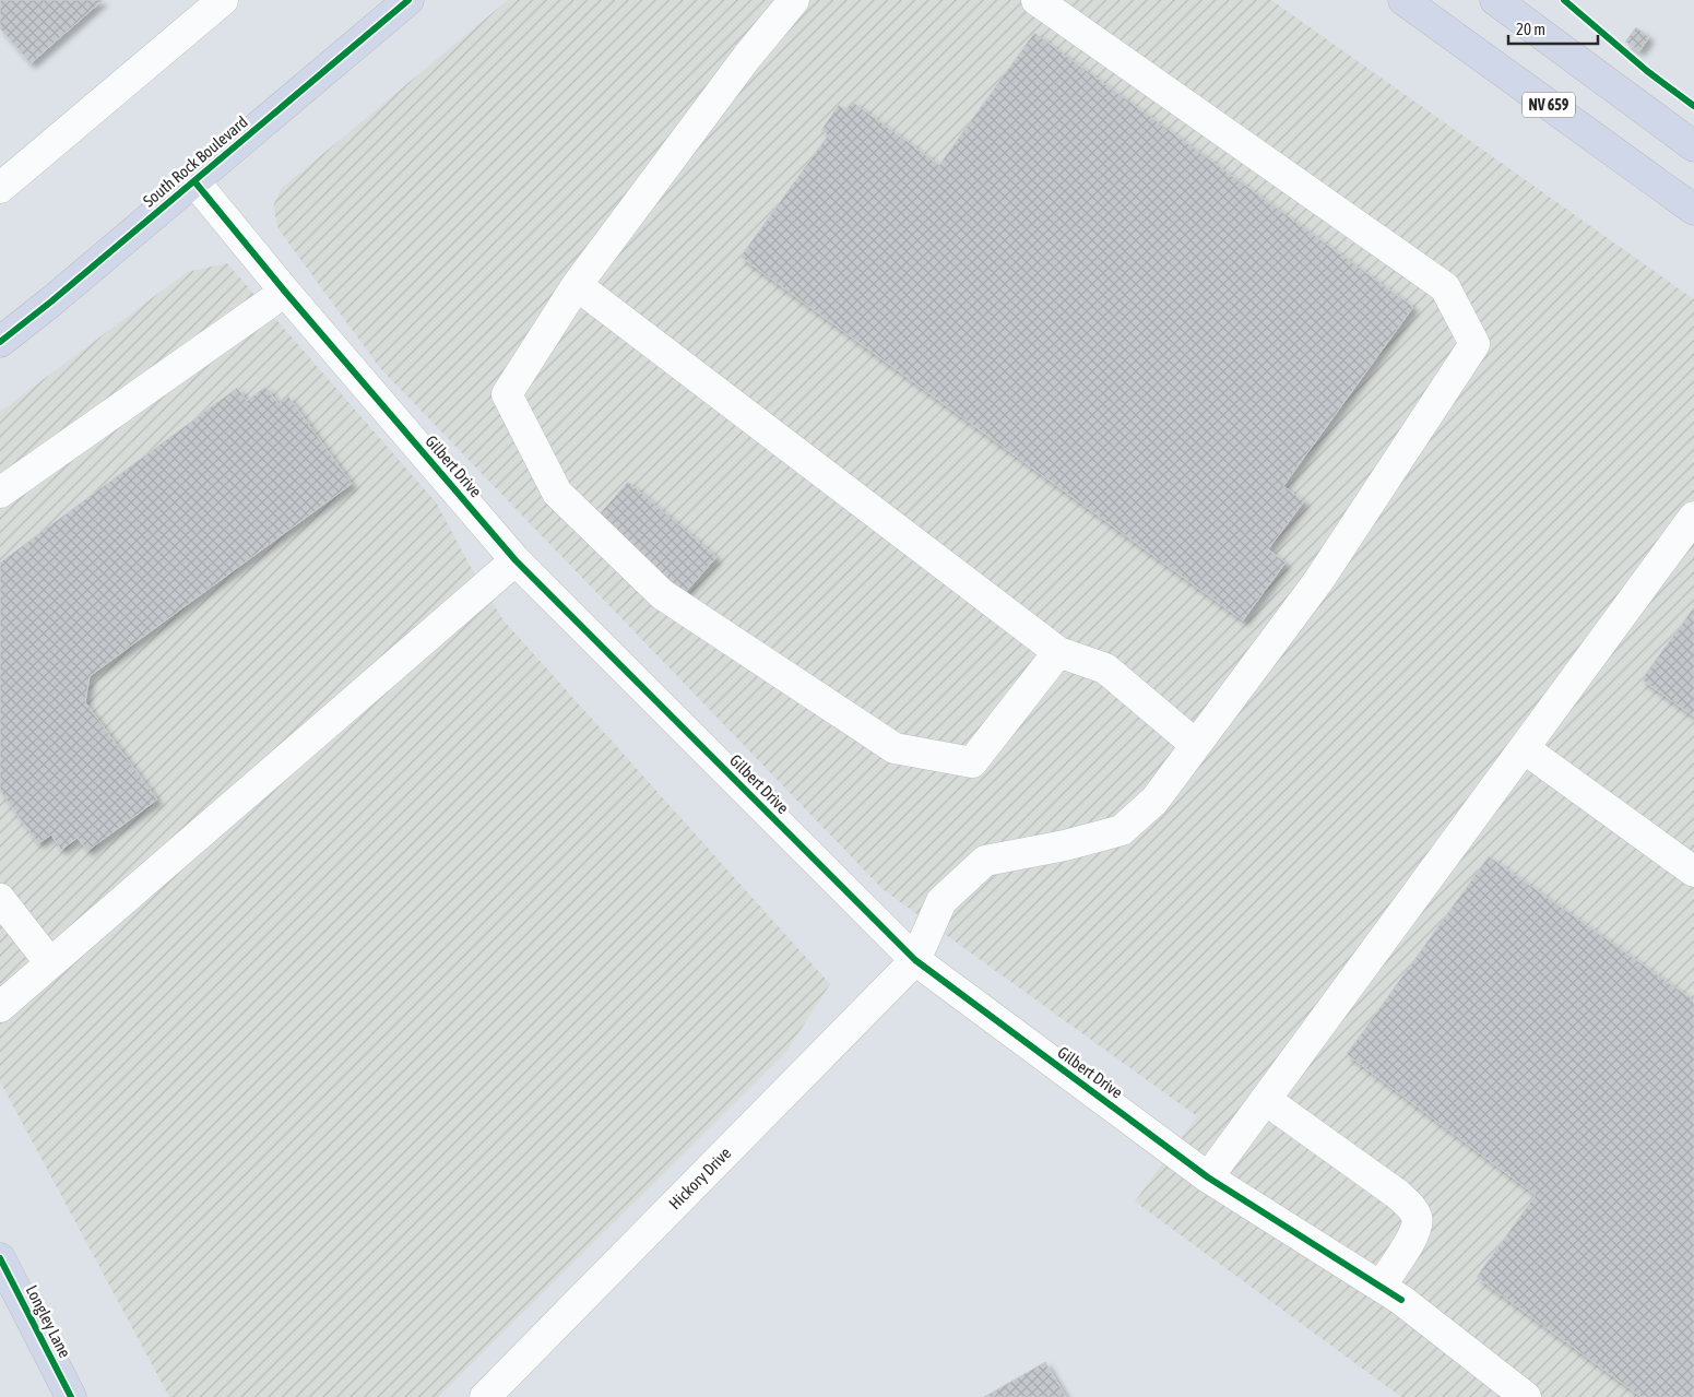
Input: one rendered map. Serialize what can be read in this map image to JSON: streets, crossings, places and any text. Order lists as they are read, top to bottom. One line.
{"streets":{"main road":["NV 659","South Rock Boulevard","Longley Lane"],"street":["Gilbert Drive","Hickory Drive"]},"crossings":[["South Rock Boulevard","Gilbert Drive"],["Gilbert Drive","Hickory Drive"]],"scale_bar":"20 m"}
